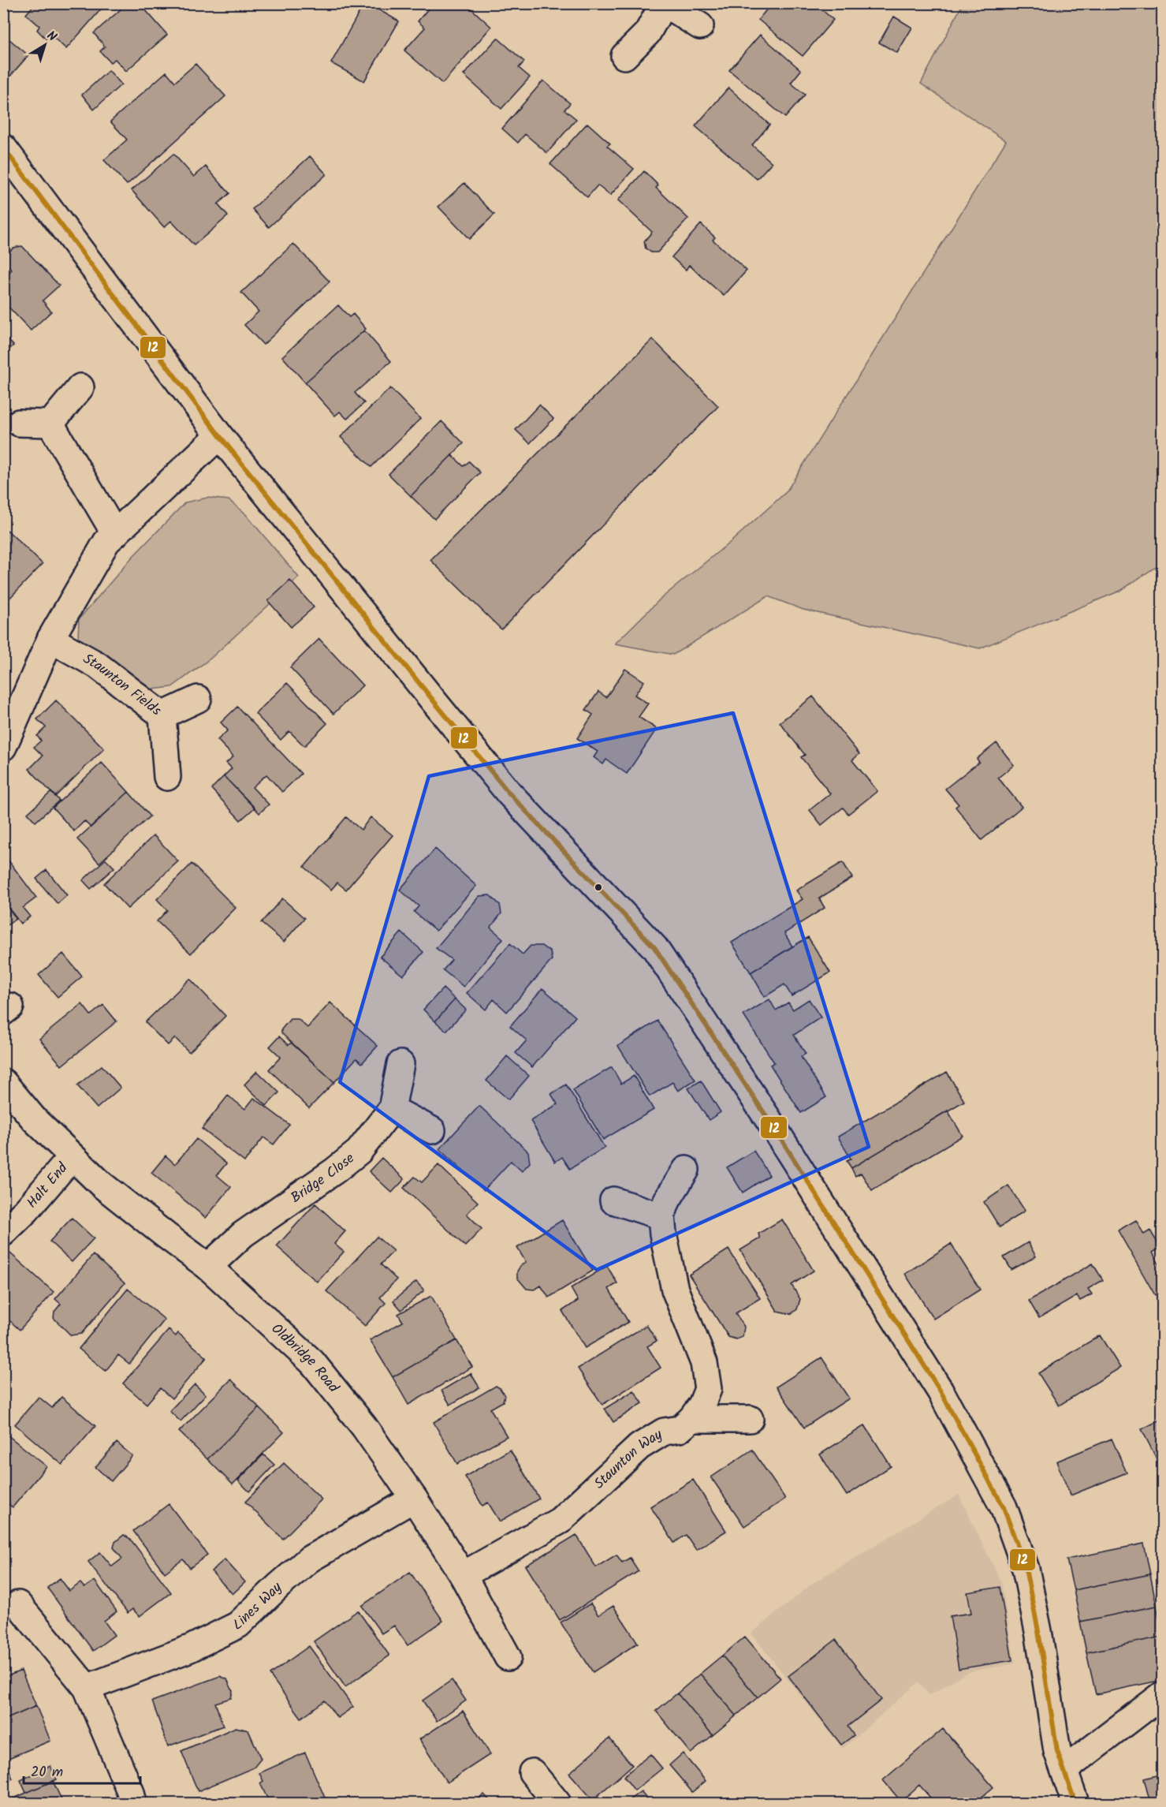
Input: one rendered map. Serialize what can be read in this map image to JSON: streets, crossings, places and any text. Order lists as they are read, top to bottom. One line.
{"streets":{"street":["Staunton Fields","Bridge Close","Halt End","Oldbridge Road","Staunton Way","Lines Way"]},"crossings":[["Bridge Close","Oldbridge Road"],["Halt End","Oldbridge Road"],["Oldbridge Road","Staunton Way"],["Oldbridge Road","Lines Way"]],"lines":["transit line 12"],"scale_bar":"20 m","north":"top right"}
